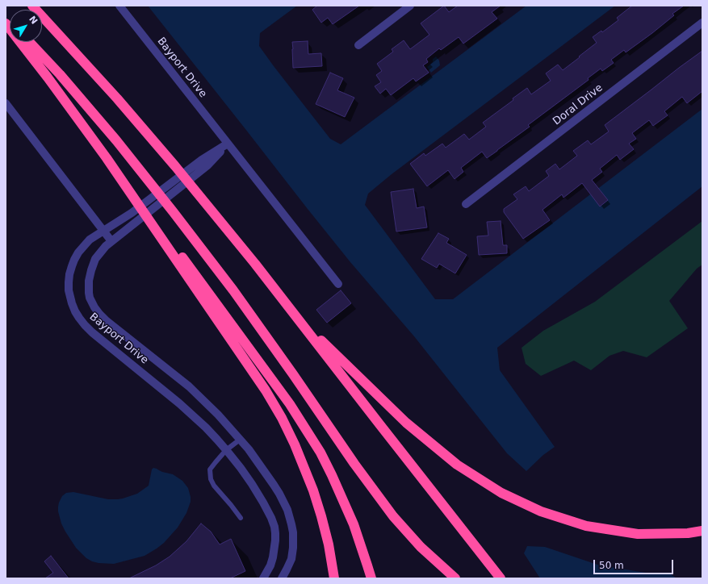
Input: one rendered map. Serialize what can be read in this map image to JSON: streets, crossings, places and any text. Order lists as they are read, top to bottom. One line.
{"streets":{"street":["Bayport Drive","Doral Drive"]},"scale_bar":"50 m","north":"top right"}
